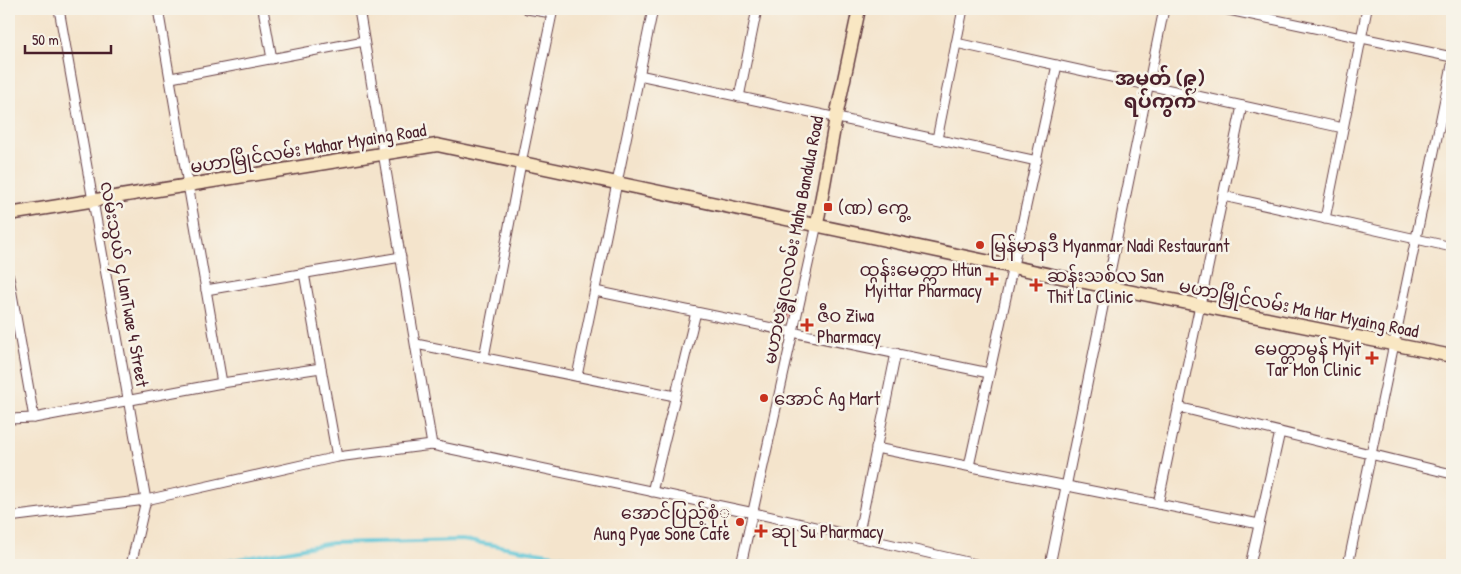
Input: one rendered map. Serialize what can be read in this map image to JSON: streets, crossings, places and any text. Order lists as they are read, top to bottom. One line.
{"streets":{"street":["မဟာမြိုင်လမ်း Mahar Myaing Road","မဟာဗန္ဓုလလမ်း Maha Bandula Road","လမ်းသွယ် ၄ LanTwae 4 Street","မဟာမြိုင်လမ်း Ma Har Myaing Road"]},"crossings":[["မဟာမြိုင်လမ်း Mahar Myaing Road","မဟာဗန္ဓုလလမ်း Maha Bandula Road"],["မဟာမြိုင်လမ်း Mahar Myaing Road","လမ်းသွယ် ၄ LanTwae 4 Street"],["မဟာမြိုင်လမ်း Mahar Myaing Road","မဟာမြိုင်လမ်း Ma Har Myaing Road"],["မဟာဗန္ဓုလလမ်း Maha Bandula Road","မဟာမြိုင်လမ်း Ma Har Myaing Road"]],"districts":["အမှတ် (၉) ရပ်ကွက်"],"places":{"transit":["(ဏ) ကွေ့"],"other":["မြန်မာနဒီ Myanmar Nadi Restaurant","အောင် Ag Mart","အောင်ပြည့်စုံု Aung Pyae Sone Cafe"],"health":["ထွန်းမေတ္တာ Htun Myittar Pharmacy","ဆန်းသစ်လ San Thit La Clinic","ဇီဝ Ziwa Pharmacy","မေတ္တာမွန် Myit Tar Mon Clinic","ဆုု Su Pharmacy"]},"scale_bar":"50 m"}
